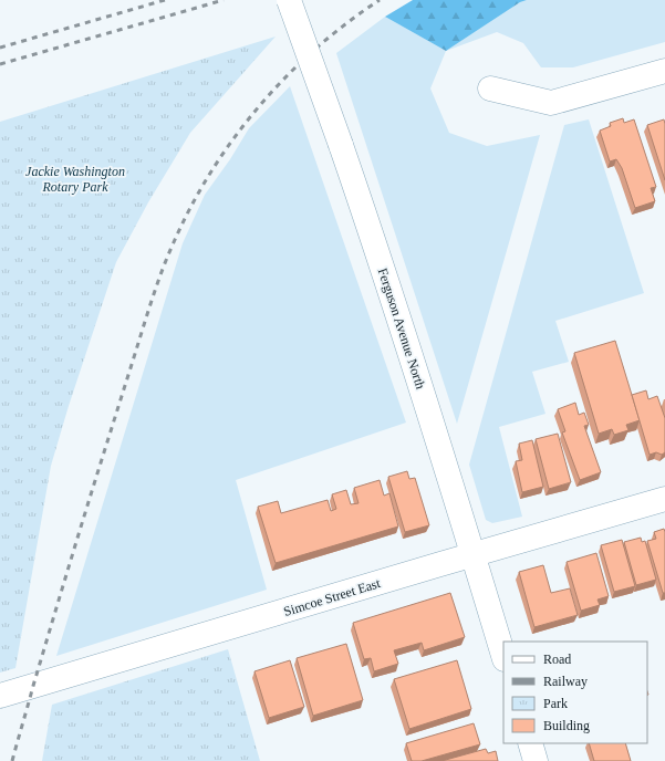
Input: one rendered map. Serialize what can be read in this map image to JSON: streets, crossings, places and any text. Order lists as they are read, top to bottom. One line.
{"streets":{"street":["Ferguson Avenue North","Simcoe Street East"]},"crossings":[["Ferguson Avenue North","Simcoe Street East"]],"parks":["Jackie Washington Rotary Park"],"legend":["Road","Railway","Park","Building"]}
